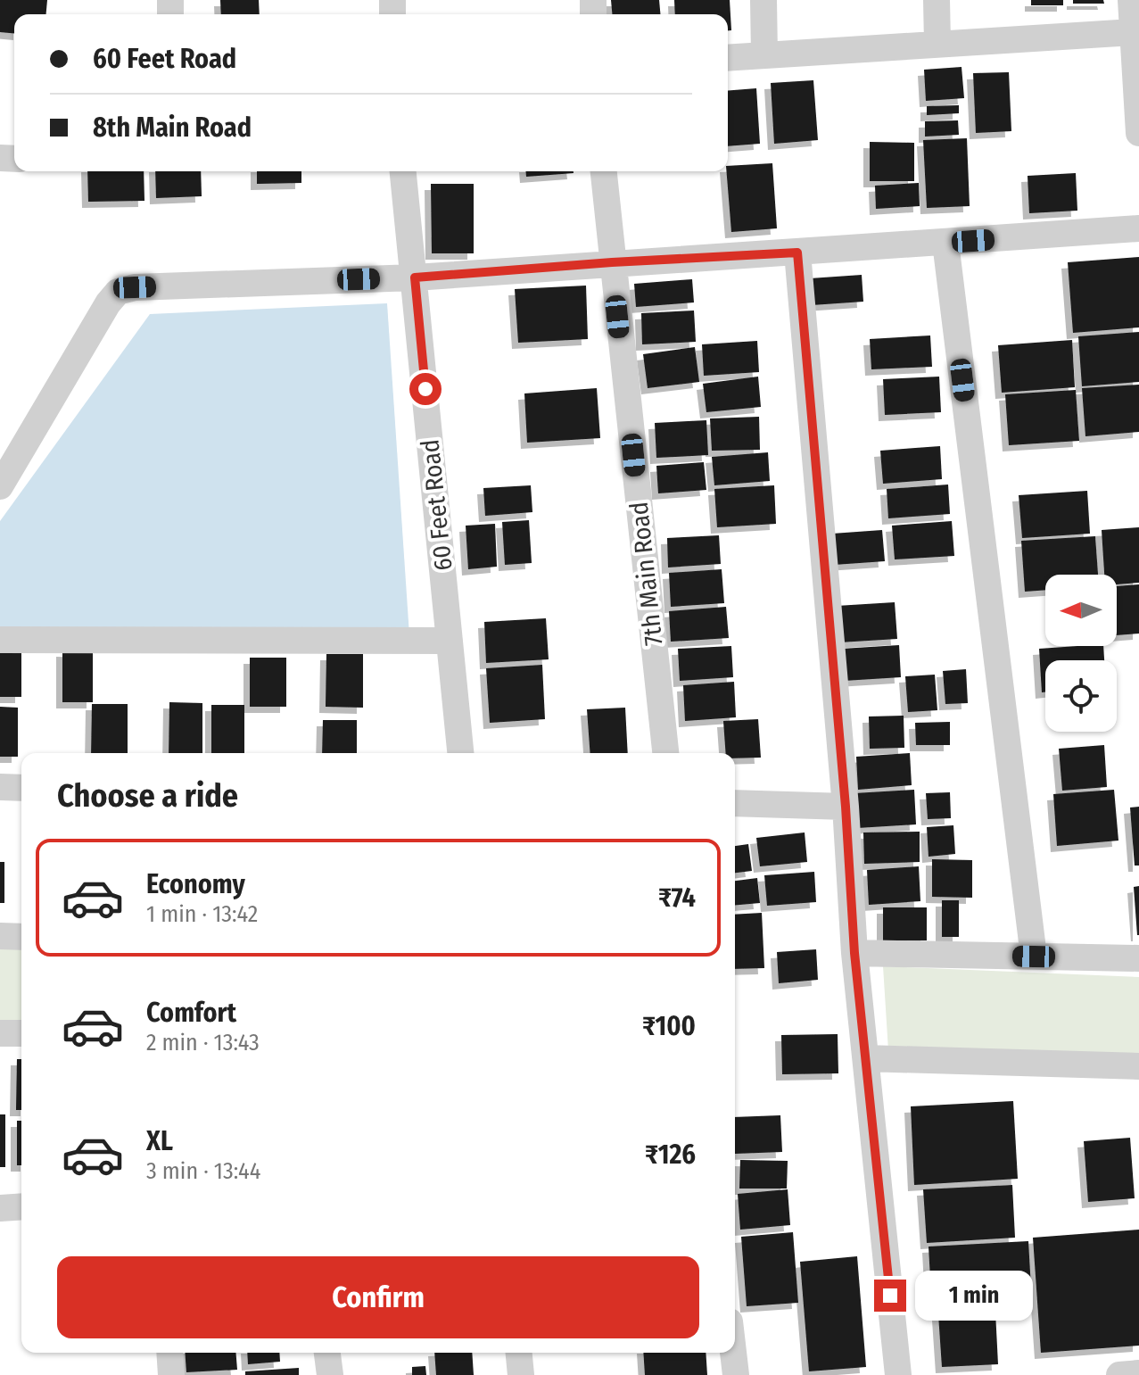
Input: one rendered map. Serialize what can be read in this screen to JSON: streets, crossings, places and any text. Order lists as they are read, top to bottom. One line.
{"streets":{"street":["60 Feet Road","7th Main Road"]},"north":"left","page":{"banner":["60 Feet Road","8th Main Road"],"heading":"Choose a ride","list":[{"name":"Economy","note":"1 min · 13:42","value":"₹74"},{"name":"Comfort","note":"2 min · 13:43","value":"₹100"},{"name":"XL","note":"3 min · 13:44","value":"₹126"}],"buttons":"Confirm","bubble":"1 min"}}
